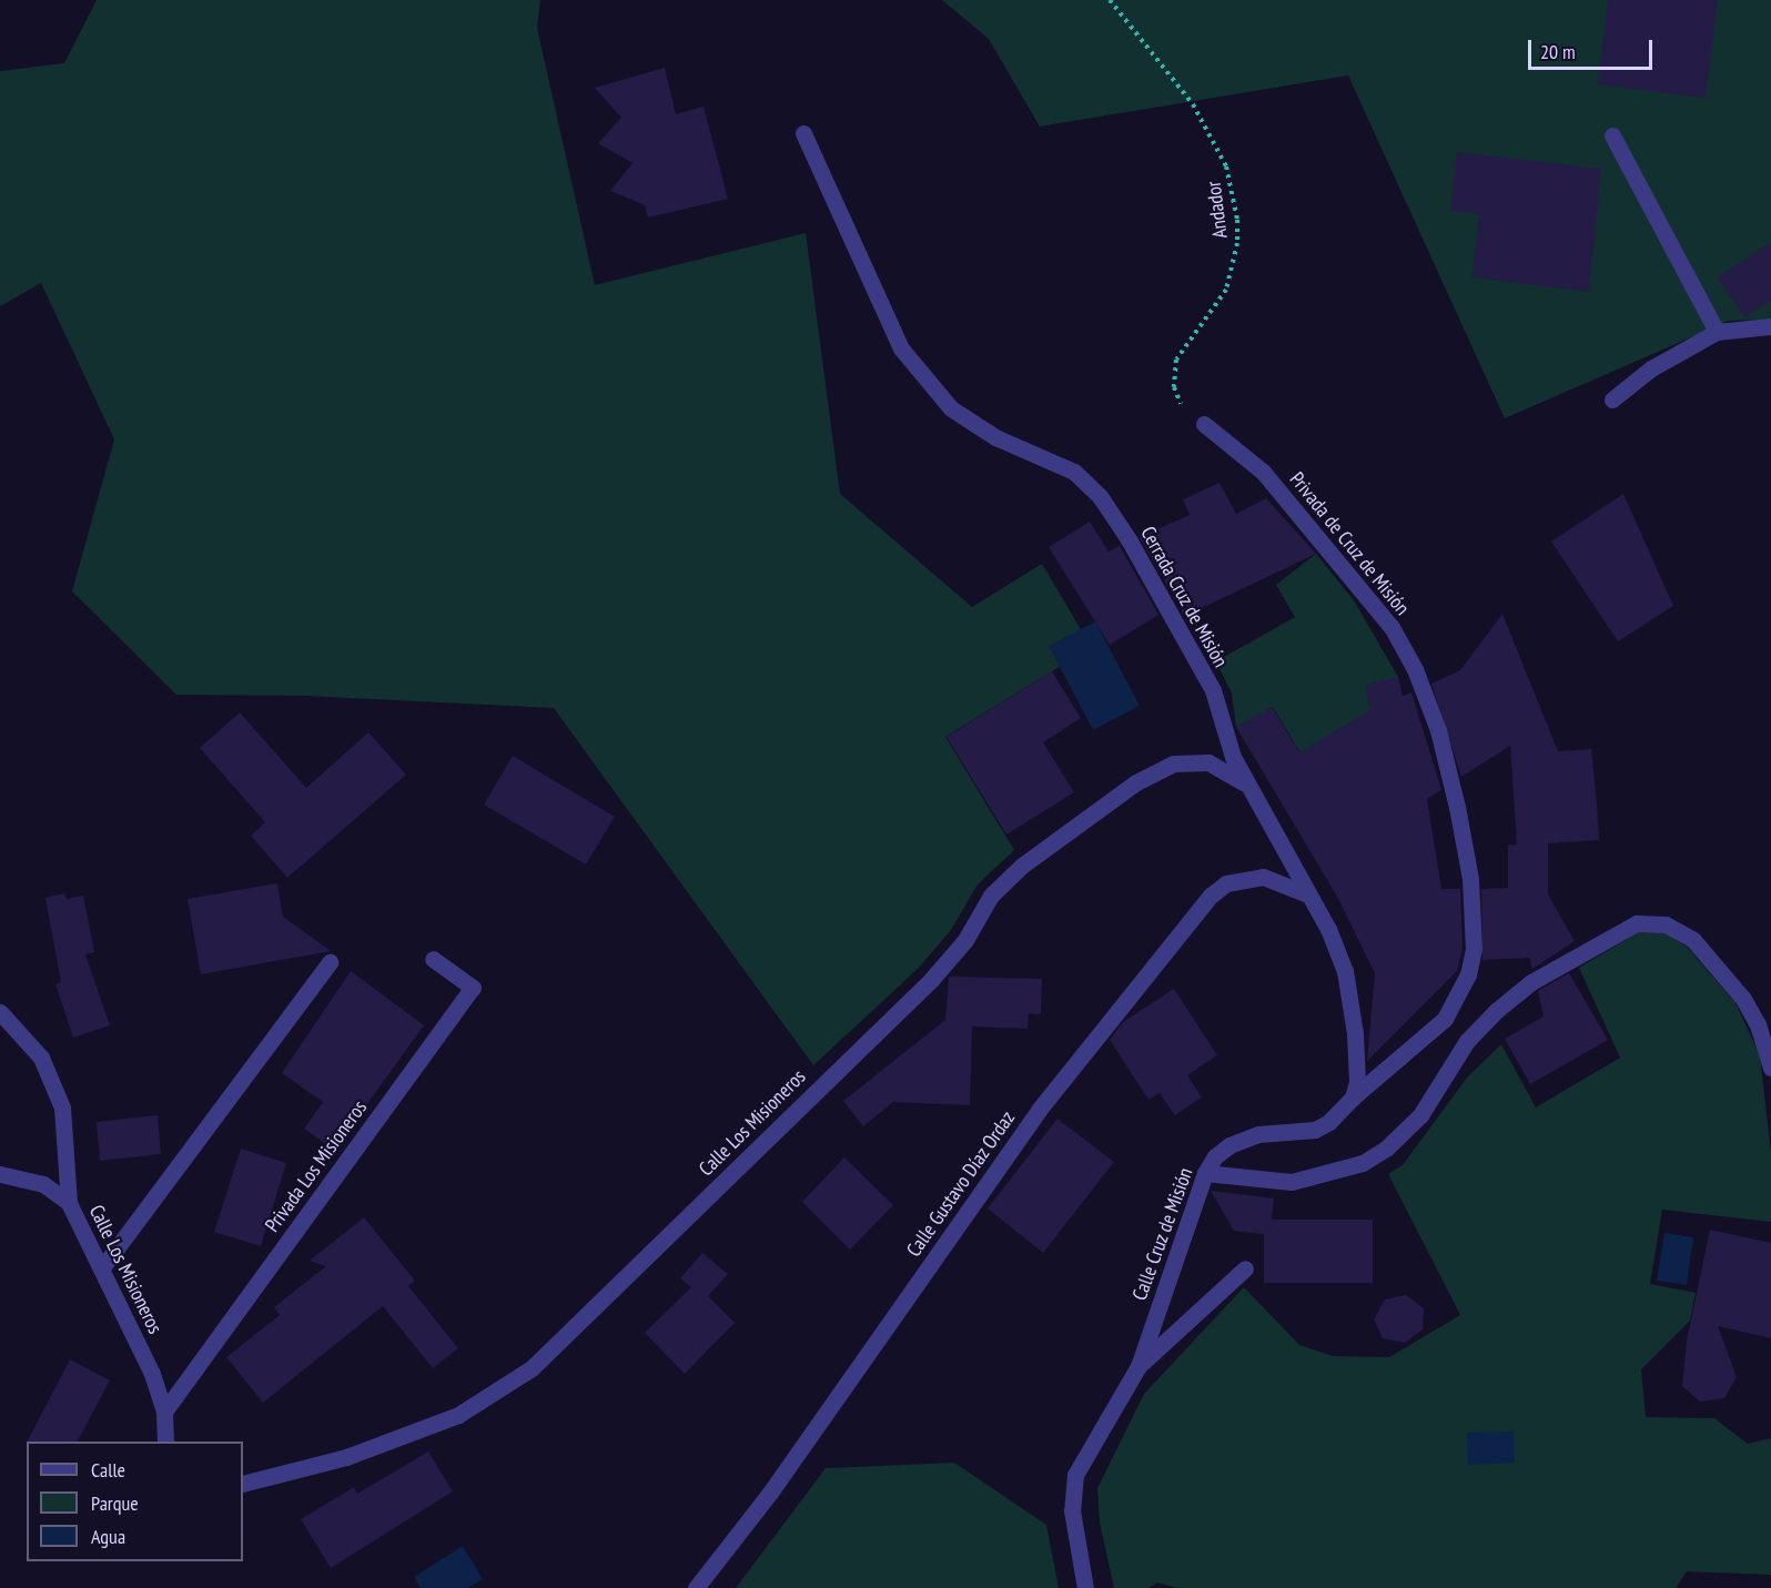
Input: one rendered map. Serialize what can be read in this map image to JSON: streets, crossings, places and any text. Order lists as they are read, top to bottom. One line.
{"streets":{"street":["Privada de Cruz de Misión","Cerrada Cruz de Misión","Calle Los Misioneros","Privada Los Misioneros","Calle Gustavo Díaz Ordaz","Calle Cruz de Misión"],"path":["Andador"]},"crossings":[["Andador","Privada de Cruz de Misión"],["Privada de Cruz de Misión","Calle Cruz de Misión"],["Cerrada Cruz de Misión","Calle Los Misioneros"],["Calle Los Misioneros","Privada Los Misioneros"]],"legend":["Calle","Parque","Agua"],"scale_bar":"20 m"}
